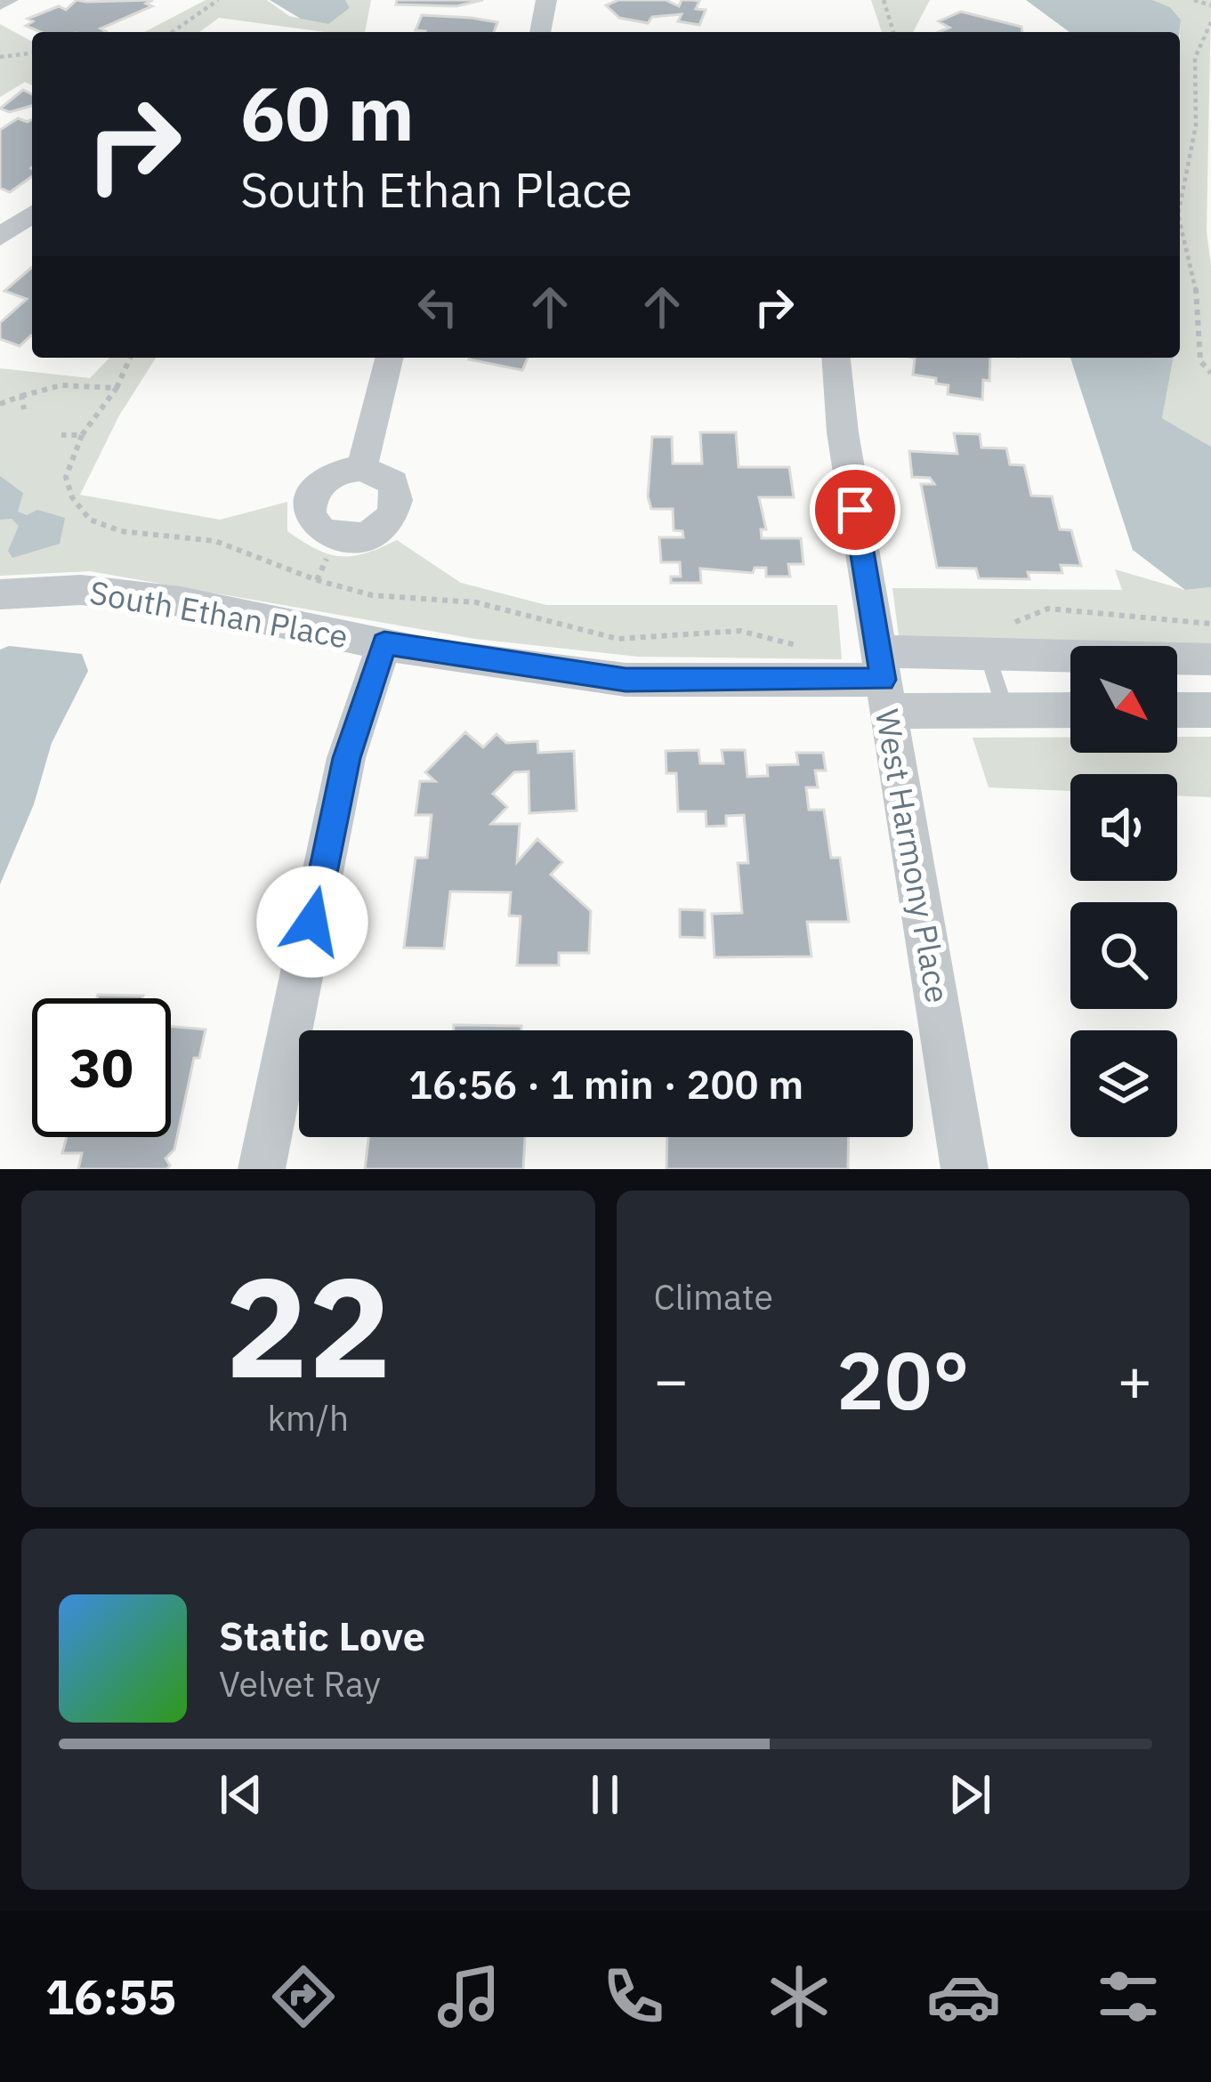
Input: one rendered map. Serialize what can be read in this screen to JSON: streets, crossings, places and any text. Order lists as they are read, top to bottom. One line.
{"streets":{"street":["South Ethan Place","West Harmony Place"]},"crossings":[["South Ethan Place","West Harmony Place"]],"north":"bottom right","page":{"turn":["60 m","South Ethan Place"],"limit":"30","trip":"16:56 · 1 min · 200 m","tile":[["22","km/h"],"Climate"],"heat":["−","20°","+"],"song":["Static Love","Velvet Ray"],"tabs":"16:55"}}
